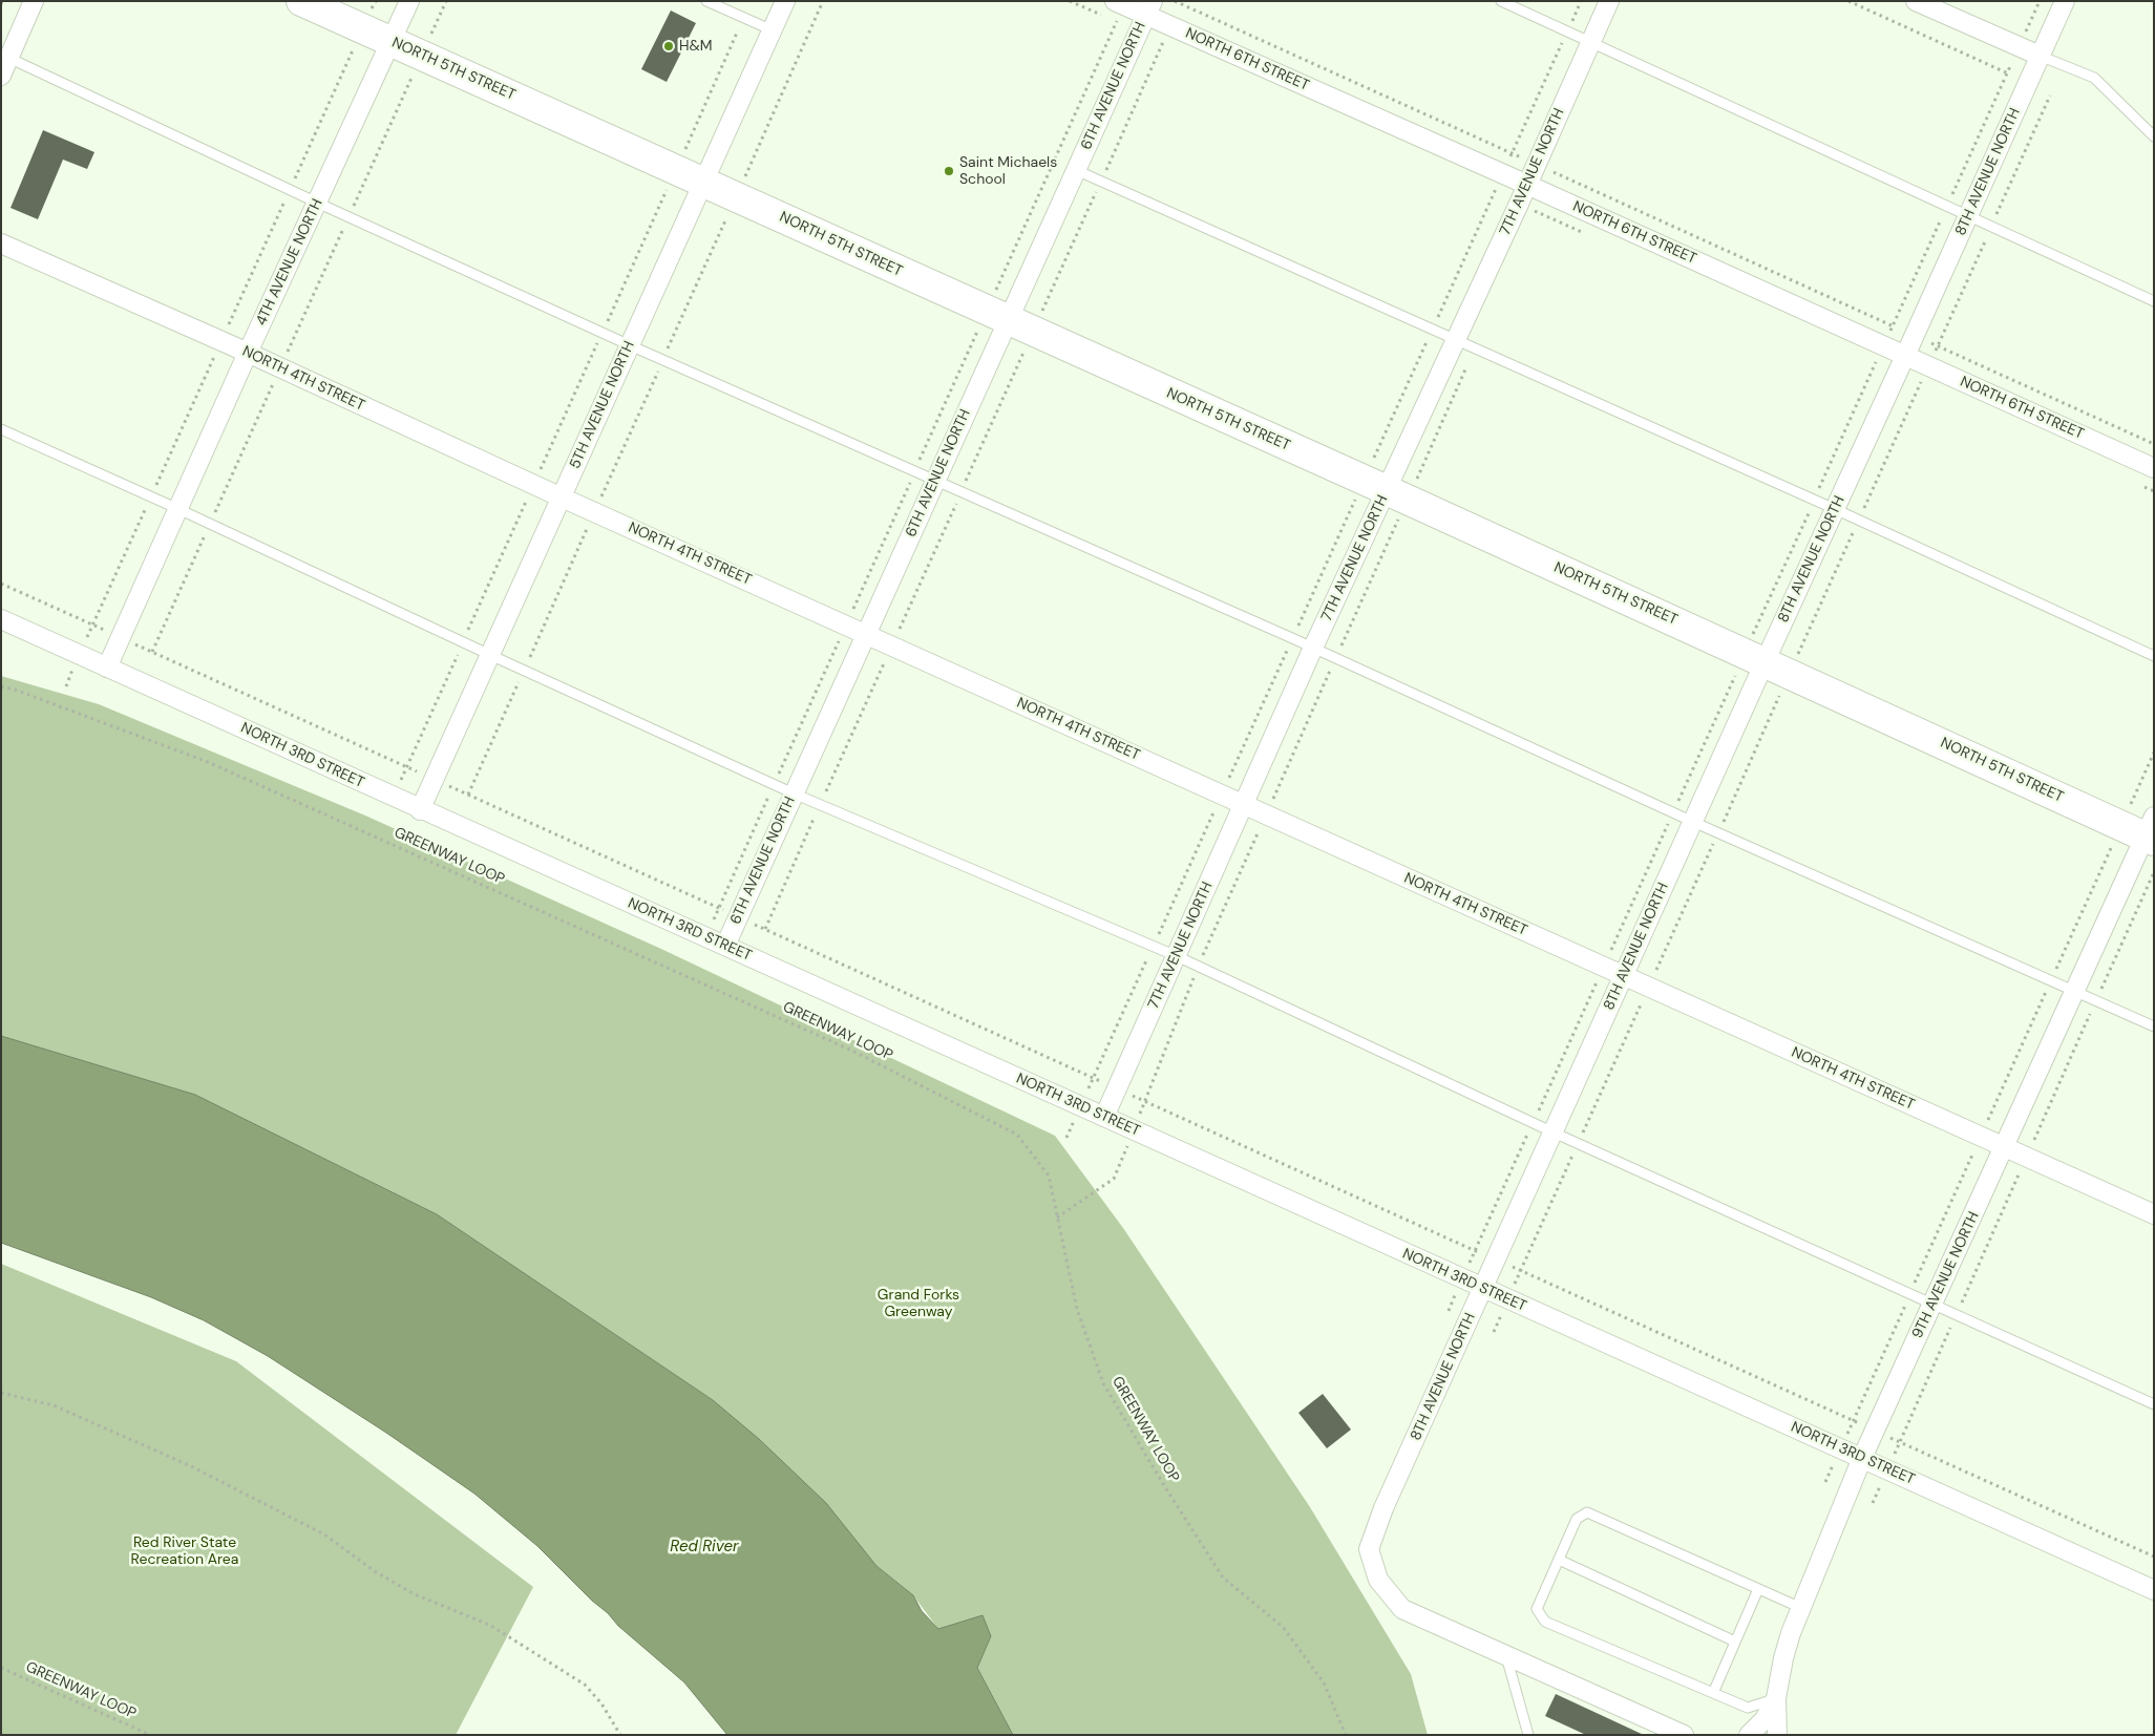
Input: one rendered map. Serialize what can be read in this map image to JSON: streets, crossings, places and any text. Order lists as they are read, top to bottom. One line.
{"streets":{"main road":["NORTH 5TH STREET"],"street":["NORTH 6TH STREET","6TH AVENUE NORTH","7TH AVENUE NORTH","8TH AVENUE NORTH","4TH AVENUE NORTH","NORTH 4TH STREET","5TH AVENUE NORTH","NORTH 3RD STREET","9TH AVENUE NORTH"],"path":["GREENWAY LOOP"]},"crossings":[["NORTH 6TH STREET","6TH AVENUE NORTH"],["NORTH 6TH STREET","7TH AVENUE NORTH"],["NORTH 6TH STREET","8TH AVENUE NORTH"],["NORTH 5TH STREET","6TH AVENUE NORTH"],["NORTH 5TH STREET","7TH AVENUE NORTH"],["NORTH 5TH STREET","8TH AVENUE NORTH"],["NORTH 5TH STREET","4TH AVENUE NORTH"],["NORTH 5TH STREET","5TH AVENUE NORTH"],["NORTH 5TH STREET","9TH AVENUE NORTH"],["6TH AVENUE NORTH","NORTH 4TH STREET"],["6TH AVENUE NORTH","NORTH 3RD STREET"],["7TH AVENUE NORTH","NORTH 4TH STREET"],["7TH AVENUE NORTH","NORTH 3RD STREET"],["8TH AVENUE NORTH","NORTH 4TH STREET"],["8TH AVENUE NORTH","NORTH 3RD STREET"],["4TH AVENUE NORTH","NORTH 4TH STREET"],["4TH AVENUE NORTH","NORTH 3RD STREET"],["NORTH 4TH STREET","5TH AVENUE NORTH"],["NORTH 4TH STREET","9TH AVENUE NORTH"],["5TH AVENUE NORTH","NORTH 3RD STREET"],["NORTH 3RD STREET","9TH AVENUE NORTH"]],"water":["Red River"],"parks":["Grand Forks Greenway","Red River State Recreation Area"],"places":["H&M","Saint Michaels School"]}
